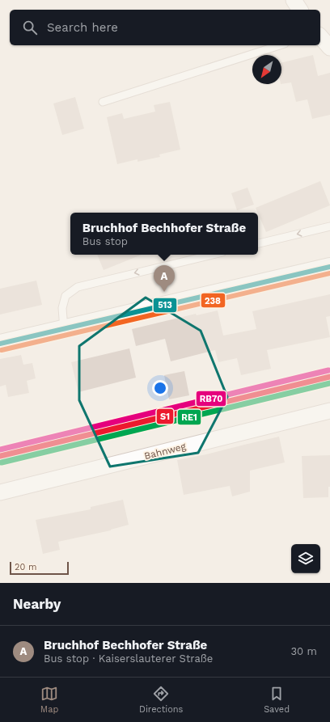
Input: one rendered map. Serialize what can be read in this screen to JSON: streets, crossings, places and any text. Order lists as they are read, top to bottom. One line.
{"streets":{"street":["Bahnweg"]},"lines":["transit line 513","transit line 238","transit line RB70","transit line S1","transit line RE1"],"scale_bar":"20 m","north":"bottom left","page":{"search":"Search here","popup":["Bruchhof Bechhofer Straße","Bus stop"],"pins":"A","scale":"20 m","heading":"Nearby","list":[{"mark":"A","name":"Bruchhof Bechhofer Straße","note":"Bus stop · Kaiserslauterer Straße","value":"30 m"}],"nav":["Map","Directions","Saved"]}}
